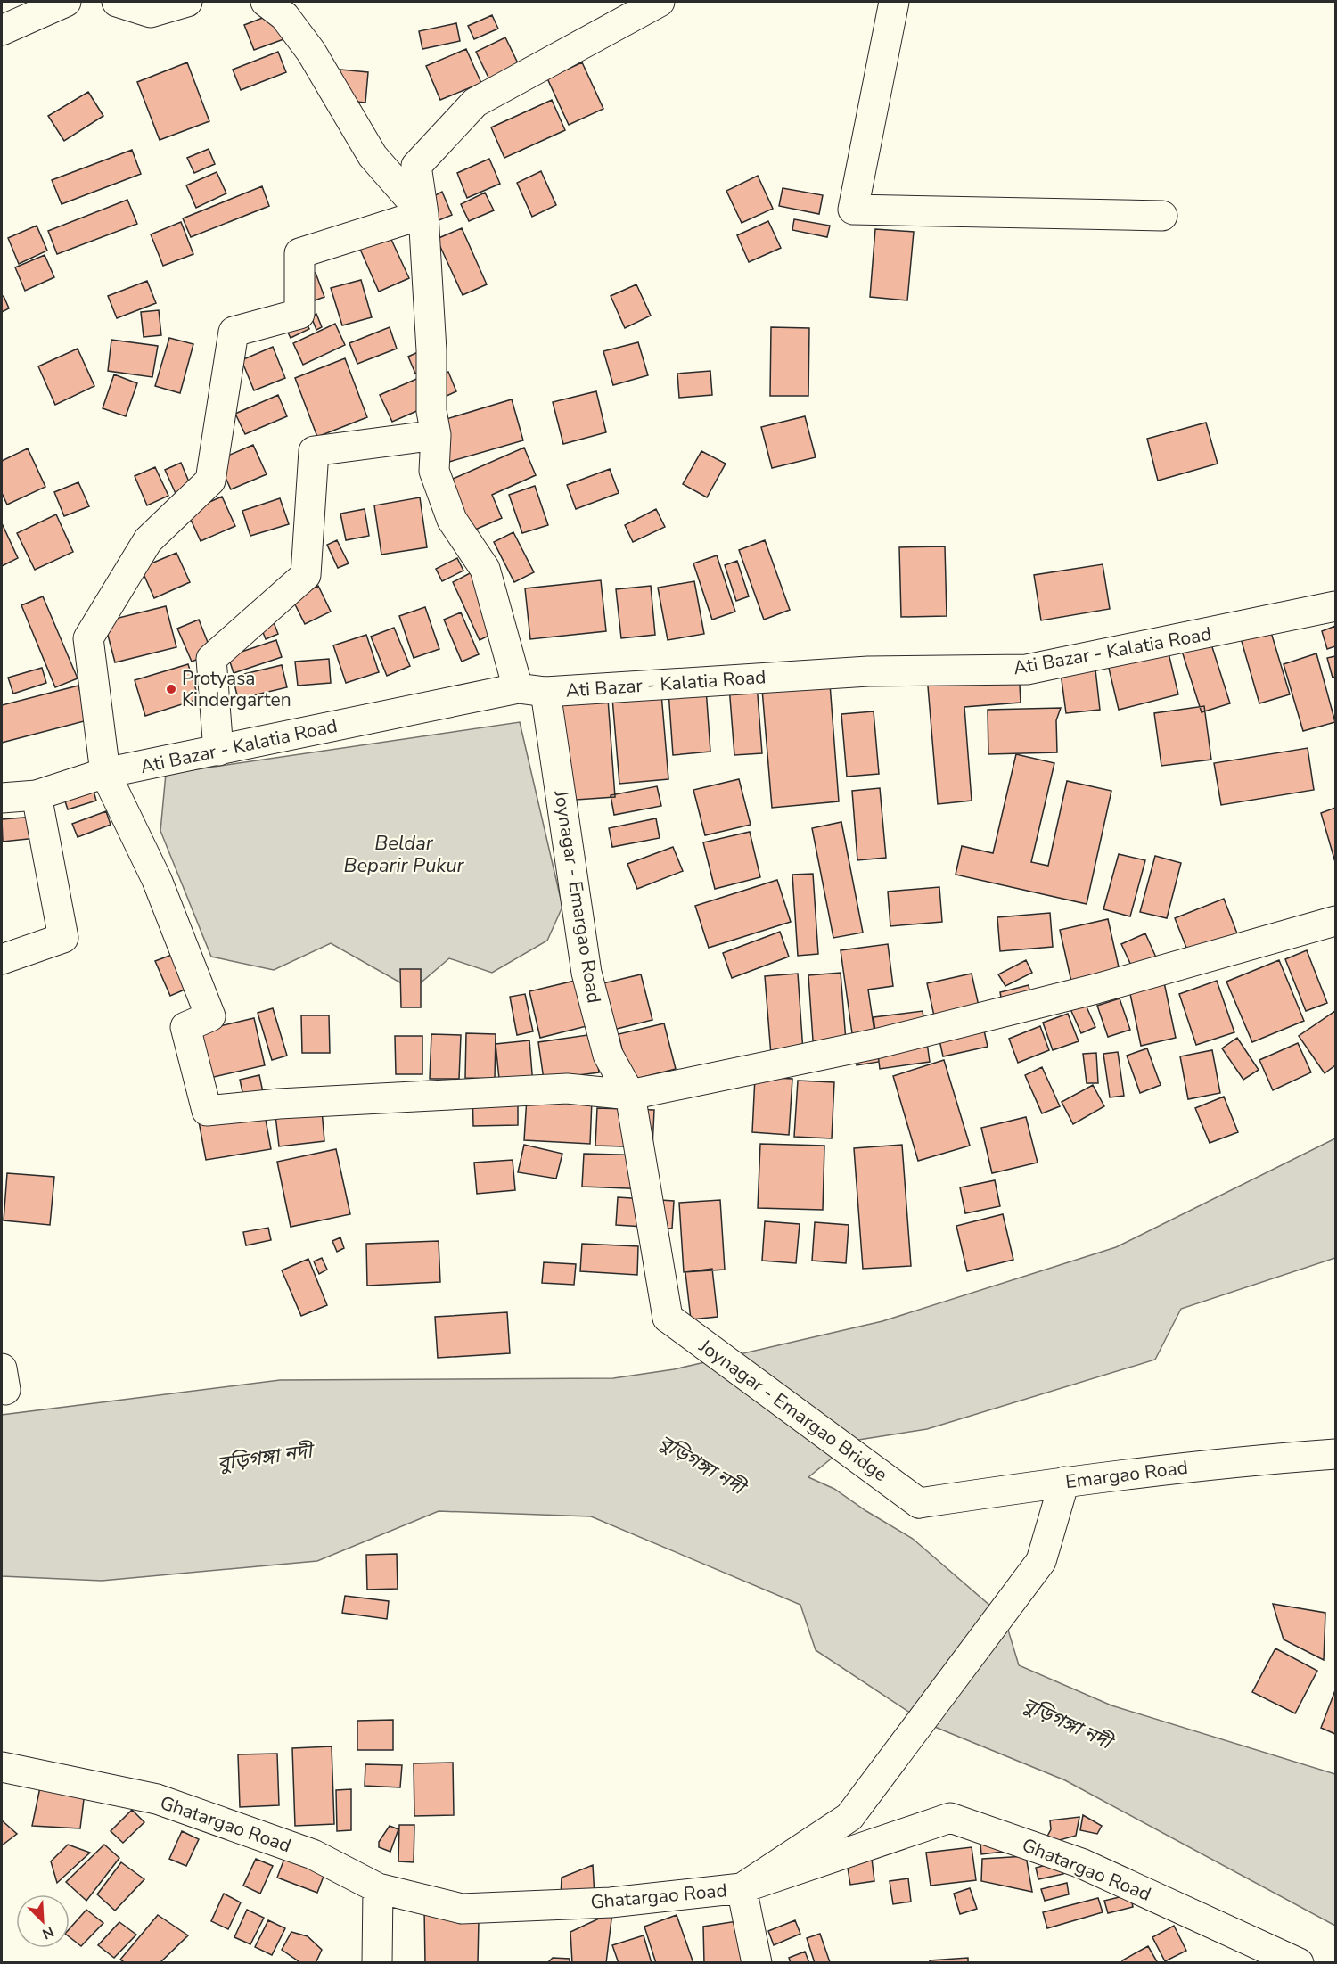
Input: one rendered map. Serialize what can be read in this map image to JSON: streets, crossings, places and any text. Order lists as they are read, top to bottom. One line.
{"streets":{"street":["Ati Bazar - Kalatia Road","Joynagar - Emargao Road","Joynagar - Emargao Bridge","Emargao Road","Ghatargao Road"]},"crossings":[["Ati Bazar - Kalatia Road","Joynagar - Emargao Road"],["Joynagar - Emargao Road","Joynagar - Emargao Bridge"],["Joynagar - Emargao Bridge","Emargao Road"]],"water":["Beldar Beparir Pukur","বুড়িগঙ্গা নদী"],"places":["Protyasa Kindergarten"],"north":"bottom right"}
